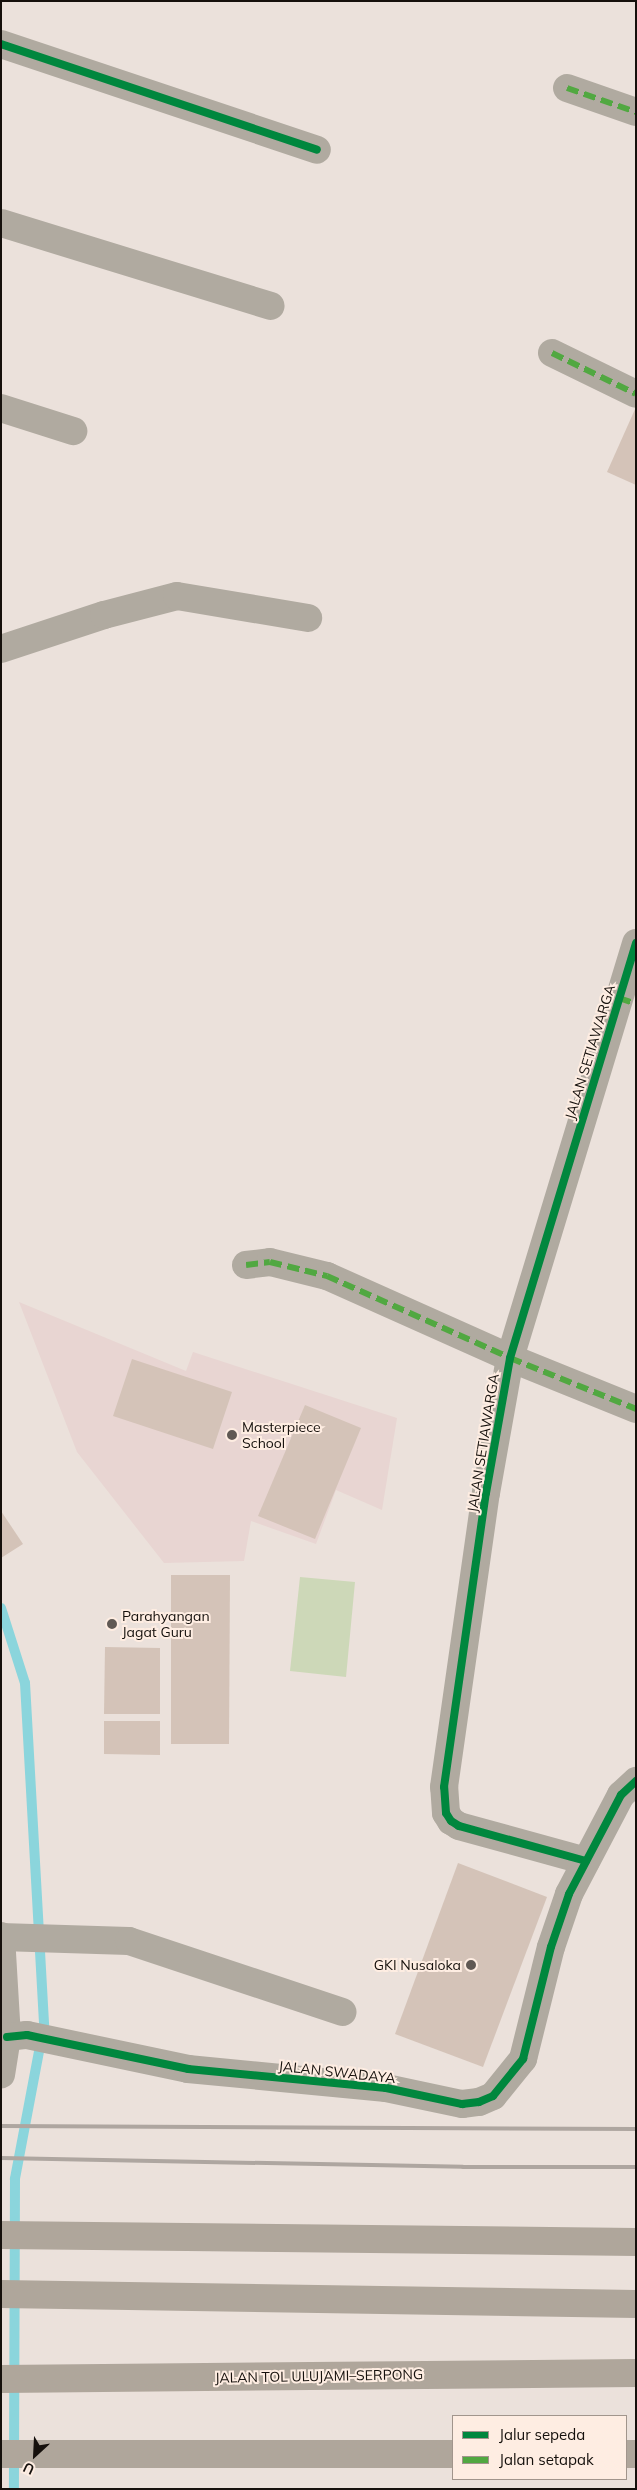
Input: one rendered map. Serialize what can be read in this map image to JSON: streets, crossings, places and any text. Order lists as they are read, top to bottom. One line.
{"streets":{"highway":["JALAN TOL ULUJAMI–SERPONG"],"street":["JALAN SETIAWARGA","JALAN SWADAYA"]},"crossings":[["JALAN SETIAWARGA","JALAN SWADAYA"]],"places":["Masterpiece School","Parahyangan Jagat Guru","GKI Nusaloka"],"legend":["Jalur sepeda","Jalan setapak"],"north":"bottom left"}
